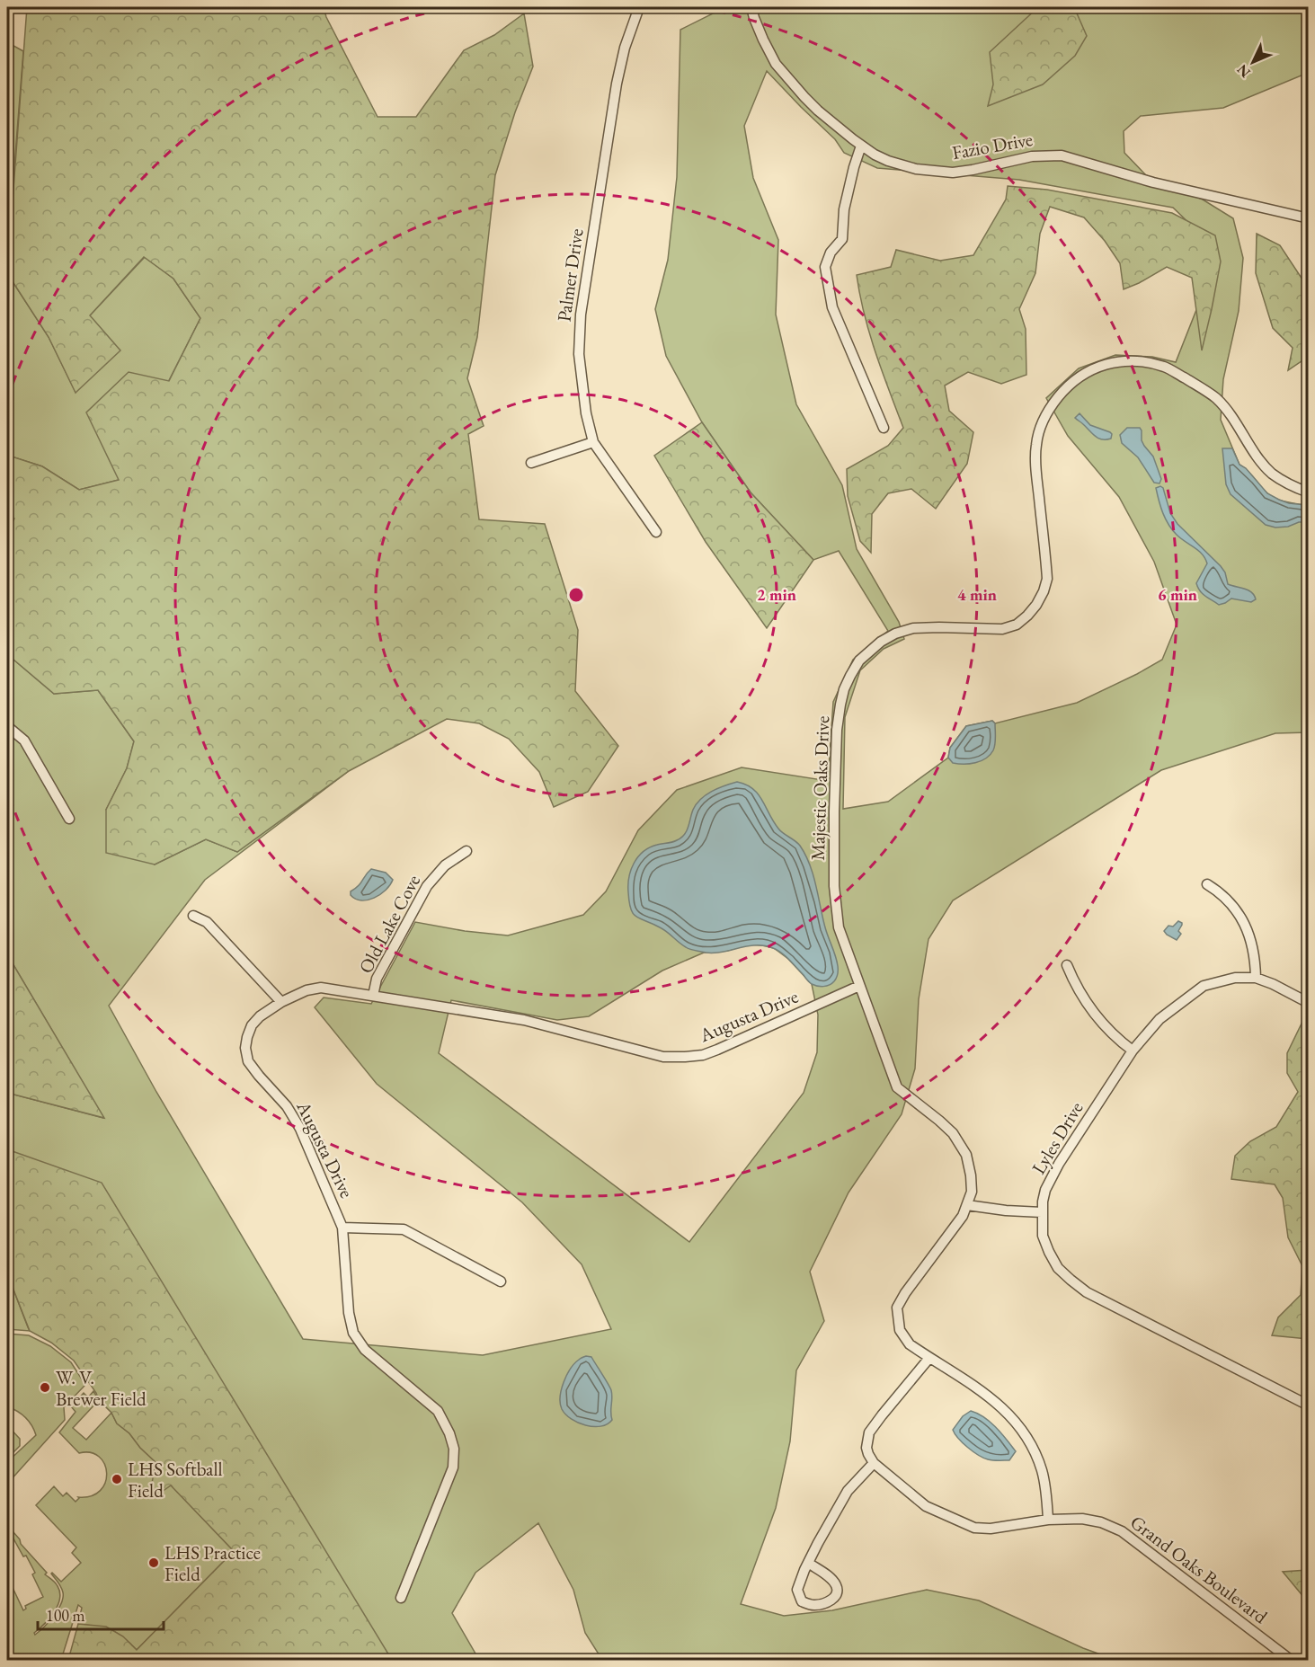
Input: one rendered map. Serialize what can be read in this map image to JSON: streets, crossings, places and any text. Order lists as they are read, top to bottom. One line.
{"streets":{"street":["Fazio Drive","Palmer Drive","Majestic Oaks Drive","Old Lake Cove","Augusta Drive","Lyles Drive","Grand Oaks Boulevard"]},"crossings":[["Majestic Oaks Drive","Augusta Drive"],["Majestic Oaks Drive","Grand Oaks Boulevard"],["Old Lake Cove","Augusta Drive"]],"places":["W. V. Brewer Field","LHS Softball Field","LHS Practice Field"],"scale_bar":"100 m","north":"bottom left","rings":["2 min","4 min","6 min"]}
